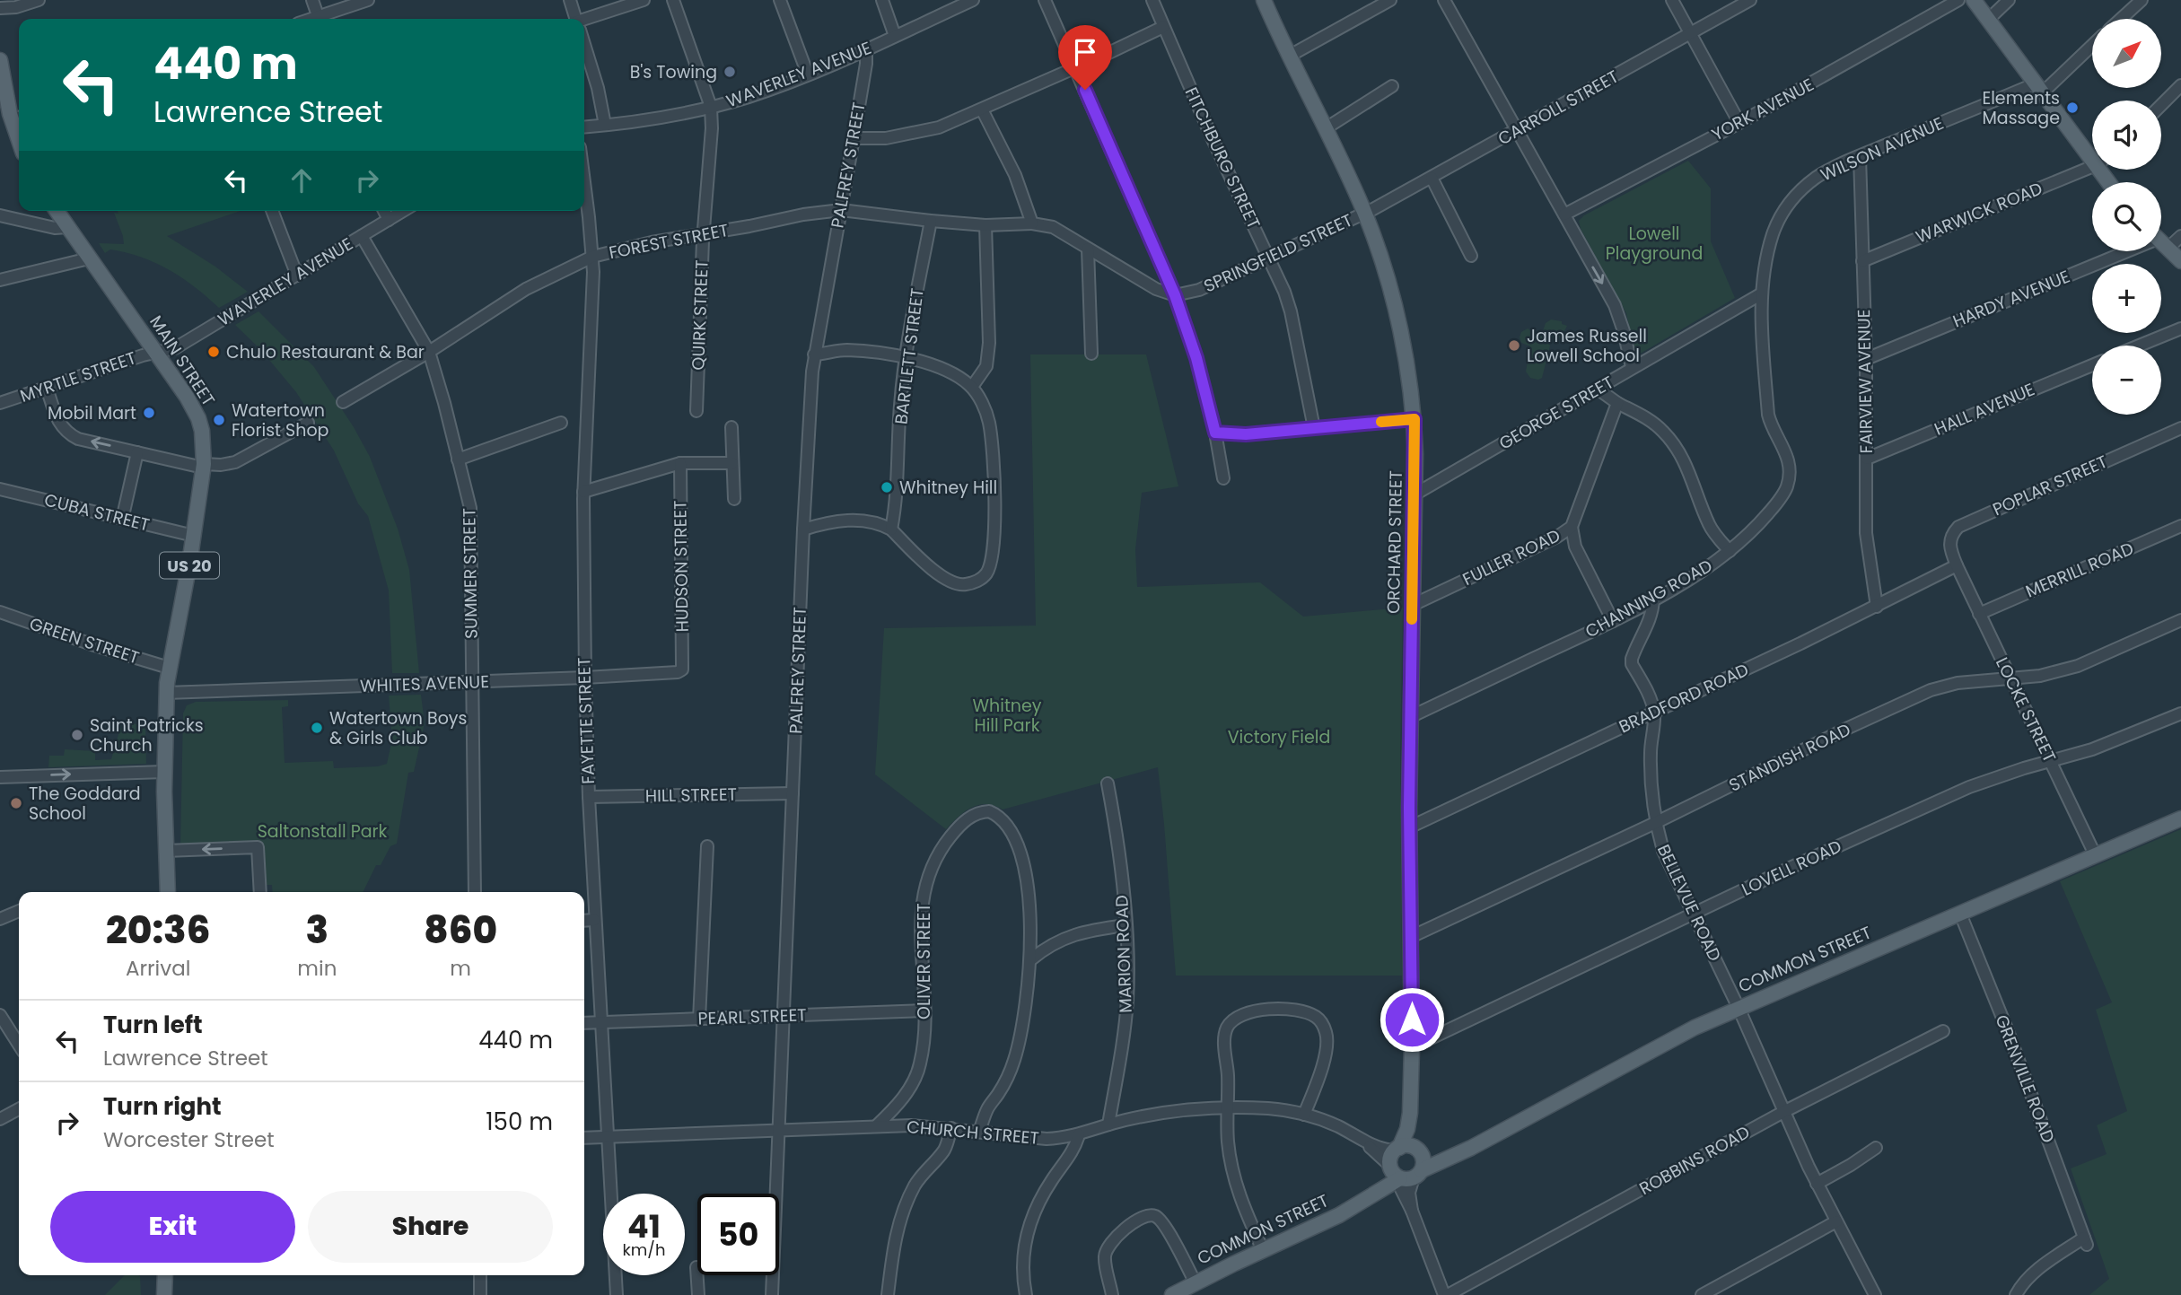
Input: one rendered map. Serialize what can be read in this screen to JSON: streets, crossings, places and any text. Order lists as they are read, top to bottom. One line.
{"streets":{"main road":["MAIN STREET","ORCHARD STREET","US 20","COMMON STREET"],"street":["WAVERLEY AVENUE","CARROLL STREET","YORK AVENUE","WILSON AVENUE","FITCHBURG STREET","PALFREY STREET","WARWICK ROAD","FOREST STREET","SPRINGFIELD STREET","HARDY AVENUE","QUIRK STREET","BARTLETT STREET","MYRTLE STREET","FAIRVIEW AVENUE","HALL AVENUE","GEORGE STREET","POPLAR STREET","CUBA STREET","FULLER ROAD","HUDSON STREET","MERRILL ROAD","SUMMER STREET","CHANNING ROAD","GREEN STREET","WHITES AVENUE","BRADFORD ROAD","LOCKE STREET","FAYETTE STREET","STANDISH ROAD","HILL STREET","LOVELL ROAD","BELLEVUE ROAD","MARION ROAD","OLIVER STREET","PEARL STREET","GRENVILLE ROAD","CHURCH STREET","ROBBINS ROAD"]},"crossings":[["WAVERLEY AVENUE","PALFREY STREET"],["WAVERLEY AVENUE","QUIRK STREET"],["WAVERLEY AVENUE","MAIN STREET"],["WAVERLEY AVENUE","MYRTLE STREET"],["WAVERLEY AVENUE","SUMMER STREET"],["CARROLL STREET","SPRINGFIELD STREET"],["CARROLL STREET","ORCHARD STREET"],["WILSON AVENUE","FAIRVIEW AVENUE"],["WILSON AVENUE","GEORGE STREET"],["WILSON AVENUE","CHANNING ROAD"],["FITCHBURG STREET","SPRINGFIELD STREET"],["PALFREY STREET","FOREST STREET"],["PALFREY STREET","HILL STREET"],["PALFREY STREET","PEARL STREET"],["PALFREY STREET","CHURCH STREET"],["WARWICK ROAD","FAIRVIEW AVENUE"],["FOREST STREET","QUIRK STREET"],["FOREST STREET","BARTLETT STREET"],["FOREST STREET","SUMMER STREET"],["FOREST STREET","FAYETTE STREET"],["SPRINGFIELD STREET","ORCHARD STREET"],["HARDY AVENUE","FAIRVIEW AVENUE"],["MAIN STREET","MYRTLE STREET"],["MAIN STREET","CUBA STREET"],["MAIN STREET","GREEN STREET"],["MAIN STREET","WHITES AVENUE"],["FAIRVIEW AVENUE","HALL AVENUE"],["FAIRVIEW AVENUE","BRADFORD ROAD"],["GEORGE STREET","ORCHARD STREET"],["GEORGE STREET","CHANNING ROAD"],["POPLAR STREET","BRADFORD ROAD"],["POPLAR STREET","LOCKE STREET"],["ORCHARD STREET","FULLER ROAD"],["ORCHARD STREET","CHANNING ROAD"],["ORCHARD STREET","BRADFORD ROAD"],["ORCHARD STREET","STANDISH ROAD"],["ORCHARD STREET","LOVELL ROAD"],["ORCHARD STREET","COMMON STREET"],["ORCHARD STREET","CHURCH STREET"],["HUDSON STREET","WHITES AVENUE"],["MERRILL ROAD","LOCKE STREET"],["SUMMER STREET","WHITES AVENUE"],["CHANNING ROAD","BELLEVUE ROAD"],["WHITES AVENUE","FAYETTE STREET"],["BRADFORD ROAD","LOCKE STREET"],["BRADFORD ROAD","BELLEVUE ROAD"],["LOCKE STREET","STANDISH ROAD"],["LOCKE STREET","LOVELL ROAD"],["LOCKE STREET","COMMON STREET"],["FAYETTE STREET","HILL STREET"],["FAYETTE STREET","PEARL STREET"],["FAYETTE STREET","CHURCH STREET"],["STANDISH ROAD","BELLEVUE ROAD"],["LOVELL ROAD","BELLEVUE ROAD"],["BELLEVUE ROAD","COMMON STREET"],["BELLEVUE ROAD","ROBBINS ROAD"],["MARION ROAD","CHURCH STREET"],["COMMON STREET","GRENVILLE ROAD"],["COMMON STREET","CHURCH STREET"],["OLIVER STREET","PEARL STREET"],["OLIVER STREET","CHURCH STREET"]],"parks":["Lowell Playground","Whitney Hill Park","Victory Field","Saltonstall Park"],"places":["B's Towing","Elements Massage","James Russell Lowell School","Chulo Restaurant & Bar","Mobil Mart","Watertown Florist Shop","Whitney Hill","Watertown Boys & Girls Club","Saint Patricks Church","The Goddard School"],"north":"top right","page":{"map_buttons":["+","−"],"turn":["440 m","Lawrence Street"],"eta":["20:36","Arrival","3","min","860","m"],"list":[{"name":"Turn left","note":"Lawrence Street","value":"440 m"},{"name":"Turn right","note":"Worcester Street","value":"150 m"}],"buttons":["Exit","Share"],"speed":"41 km/h","limit":"50"}}
